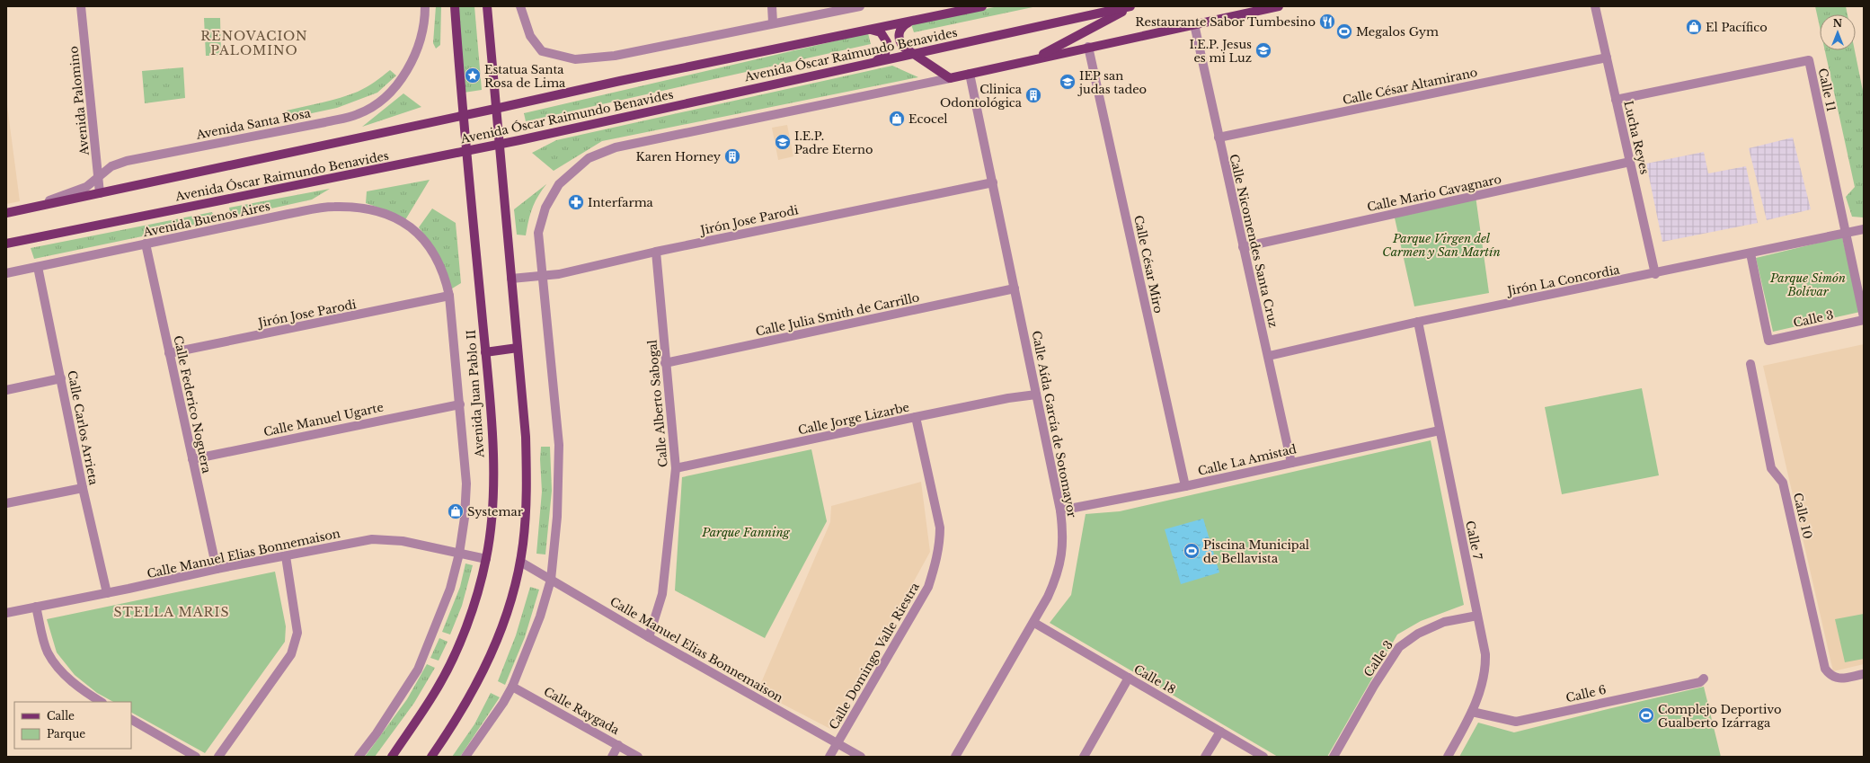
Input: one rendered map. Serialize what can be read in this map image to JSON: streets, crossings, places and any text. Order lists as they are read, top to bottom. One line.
{"streets":{"main road":["Avenida Óscar Raimundo Benavides","Avenida Juan Pablo II"],"street":["Calle César Altamirano","Calle 11","Avenida Palomino","Avenida Santa Rosa","Lucha Reyes","Calle Mario Cavagnaro","Avenida Buenos Aires","Jirón Jose Parodi","Calle Nicomendes Santa Cruz","Calle César Miro","Jirón La Concordia","Calle Julia Smith de Carrillo","Calle 3","Calle Alberto Sabogal","Calle Federico Noguera","Calle Jorge Lizarbe","Calle Manuel Ugarte","Calle Aída García de Sotomayor","Calle Carlos Arrieta","Calle La Amistad","Calle 10","Calle 7","Calle Manuel Elias Bonnemaison","Calle Domingo Valle Riestra","Calle 18","Calle 6","Calle Raygada"]},"crossings":[["Avenida Óscar Raimundo Benavides","Avenida Palomino"],["Avenida Óscar Raimundo Benavides","Avenida Santa Rosa"],["Avenida Óscar Raimundo Benavides","Avenida Juan Pablo II"],["Calle César Altamirano","Lucha Reyes"],["Calle César Altamirano","Calle Nicomendes Santa Cruz"],["Calle 11","Lucha Reyes"],["Calle 11","Jirón La Concordia"],["Avenida Palomino","Avenida Santa Rosa"],["Lucha Reyes","Calle Mario Cavagnaro"],["Lucha Reyes","Jirón La Concordia"],["Calle Mario Cavagnaro","Calle Nicomendes Santa Cruz"],["Avenida Buenos Aires","Avenida Juan Pablo II"],["Avenida Buenos Aires","Calle Federico Noguera"],["Avenida Buenos Aires","Calle Carlos Arrieta"],["Jirón Jose Parodi","Avenida Juan Pablo II"],["Jirón Jose Parodi","Calle Alberto Sabogal"],["Jirón Jose Parodi","Calle Federico Noguera"],["Jirón Jose Parodi","Calle Aída García de Sotomayor"],["Calle Nicomendes Santa Cruz","Jirón La Concordia"],["Calle Nicomendes Santa Cruz","Calle La Amistad"],["Calle César Miro","Calle La Amistad"],["Jirón La Concordia","Calle 3"],["Jirón La Concordia","Calle 7"],["Calle Julia Smith de Carrillo","Calle Alberto Sabogal"],["Calle Julia Smith de Carrillo","Calle Aída García de Sotomayor"],["Calle 3","Calle 7"],["Avenida Juan Pablo II","Calle Manuel Ugarte"],["Avenida Juan Pablo II","Calle Manuel Elias Bonnemaison"],["Calle Alberto Sabogal","Calle Jorge Lizarbe"],["Calle Alberto Sabogal","Calle Manuel Elias Bonnemaison"],["Calle Federico Noguera","Calle Manuel Ugarte"],["Calle Federico Noguera","Calle Manuel Elias Bonnemaison"],["Calle Jorge Lizarbe","Calle Aída García de Sotomayor"],["Calle Jorge Lizarbe","Calle Domingo Valle Riestra"],["Calle Aída García de Sotomayor","Calle La Amistad"],["Calle Aída García de Sotomayor","Calle 18"],["Calle Carlos Arrieta","Calle Manuel Elias Bonnemaison"],["Calle La Amistad","Calle 7"],["Calle 7","Calle 6"],["Calle Manuel Elias Bonnemaison","Calle Domingo Valle Riestra"]],"districts":["RENOVACION PALOMINO","STELLA MARIS"],"parks":["Parque Virgen del Carmen y San Martín","Parque Simón Bolívar","Parque Fanning"],"places":{"restaurant":["Restaurante Sabor Tumbesino"],"shop":["El Pacífico","Ecocel","Systemar"],"sports":["Megalos Gym","Piscina Municipal de Bellavista","Complejo Deportivo Gualberto Izárraga"],"school or university":["I.E.P. Jesus es mi Luz","IEP san judas tadeo","I.E.P. Padre Eterno"],"place":["Estatua Santa Rosa de Lima"],"building":["Clinica Odontológica","Karen Horney"],"pharmacy":["Interfarma"]},"legend":["Calle","Parque"],"north":"top"}
